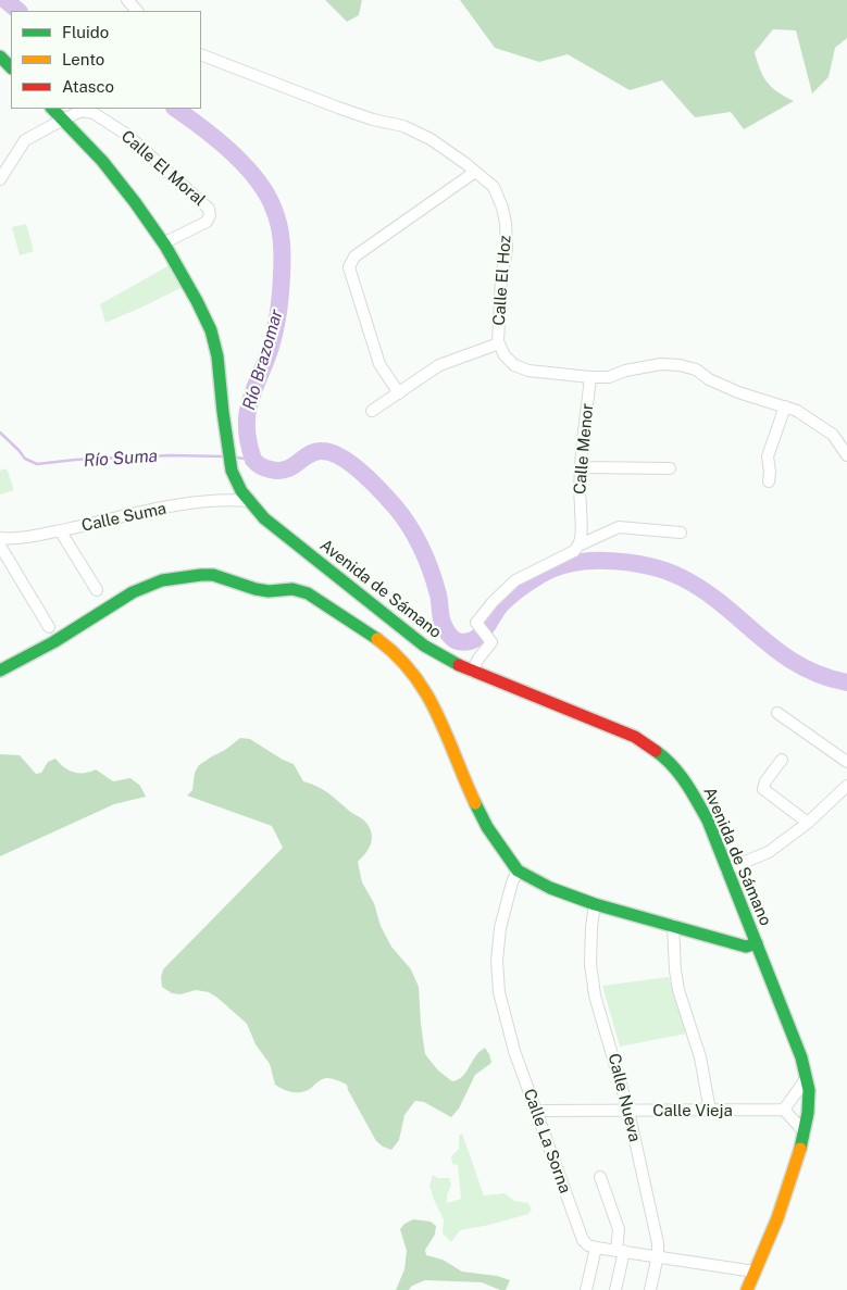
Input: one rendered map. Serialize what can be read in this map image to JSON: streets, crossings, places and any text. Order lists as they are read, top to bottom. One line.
{"streets":{"street":["Calle El Moral","Calle El Hoz","Calle Menor","Calle Suma","Avenida de Sámano","Calle Nueva","Calle Vieja","Calle La Sorna"]},"crossings":[["Calle El Moral","Avenida de Sámano"],["Calle El Hoz","Calle Menor"],["Calle Suma","Avenida de Sámano"],["Calle Nueva","Calle Vieja"],["Calle Vieja","Calle La Sorna"]],"water":["Río Brazomar","Río Suma"],"legend":["Fluido","Lento","Atasco"]}
